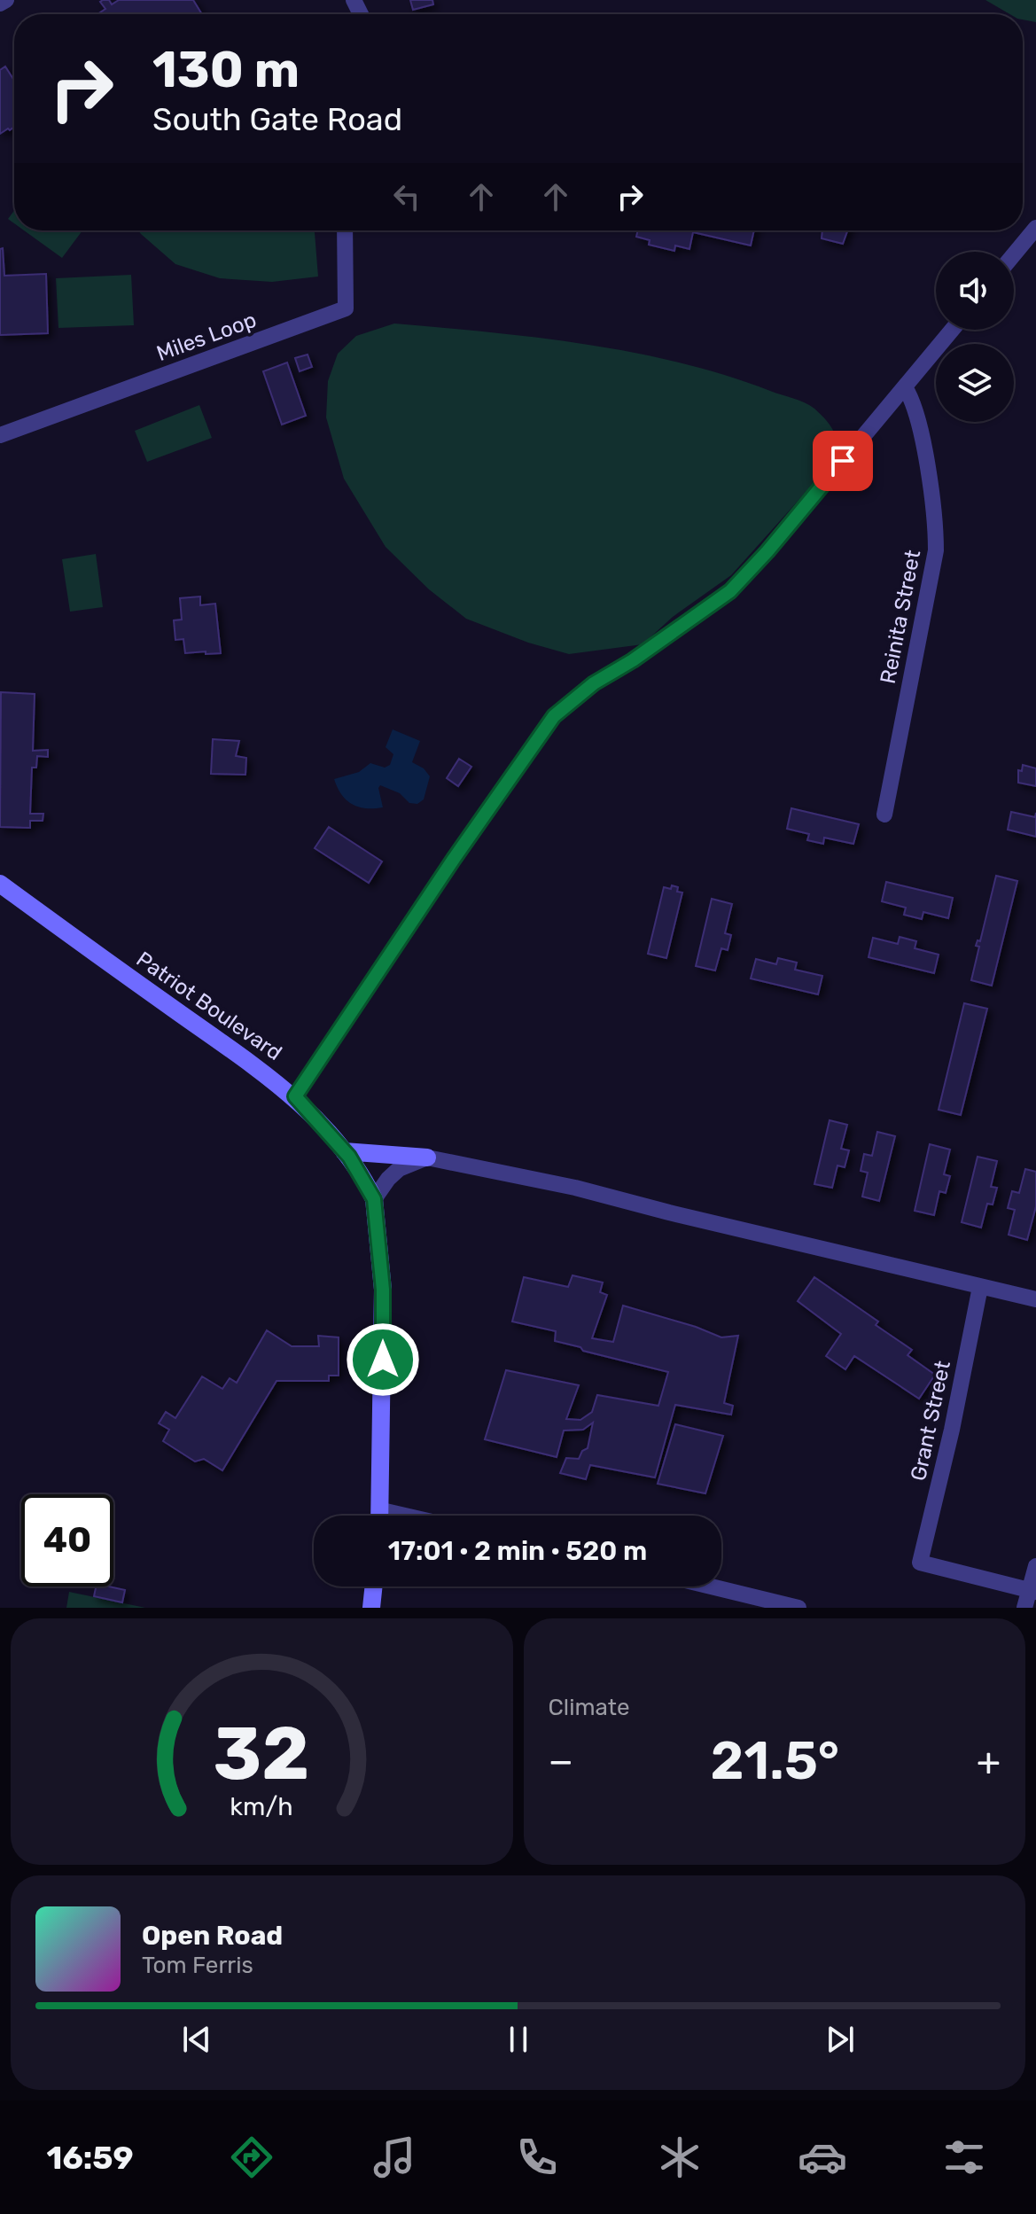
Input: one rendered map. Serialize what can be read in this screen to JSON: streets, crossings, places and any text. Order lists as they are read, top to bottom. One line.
{"streets":{"street":["Miles Loop","Reinita Street","Patriot Boulevard","Grant Street"]},"page":{"turn":["130 m","South Gate Road"],"limit":"40","trip":"17:01 · 2 min · 520 m","tile":"Climate","heat":["−","21.5°","+"],"song":["Open Road","Tom Ferris"],"tabs":"16:59","gauge":["32","km/h"]}}
